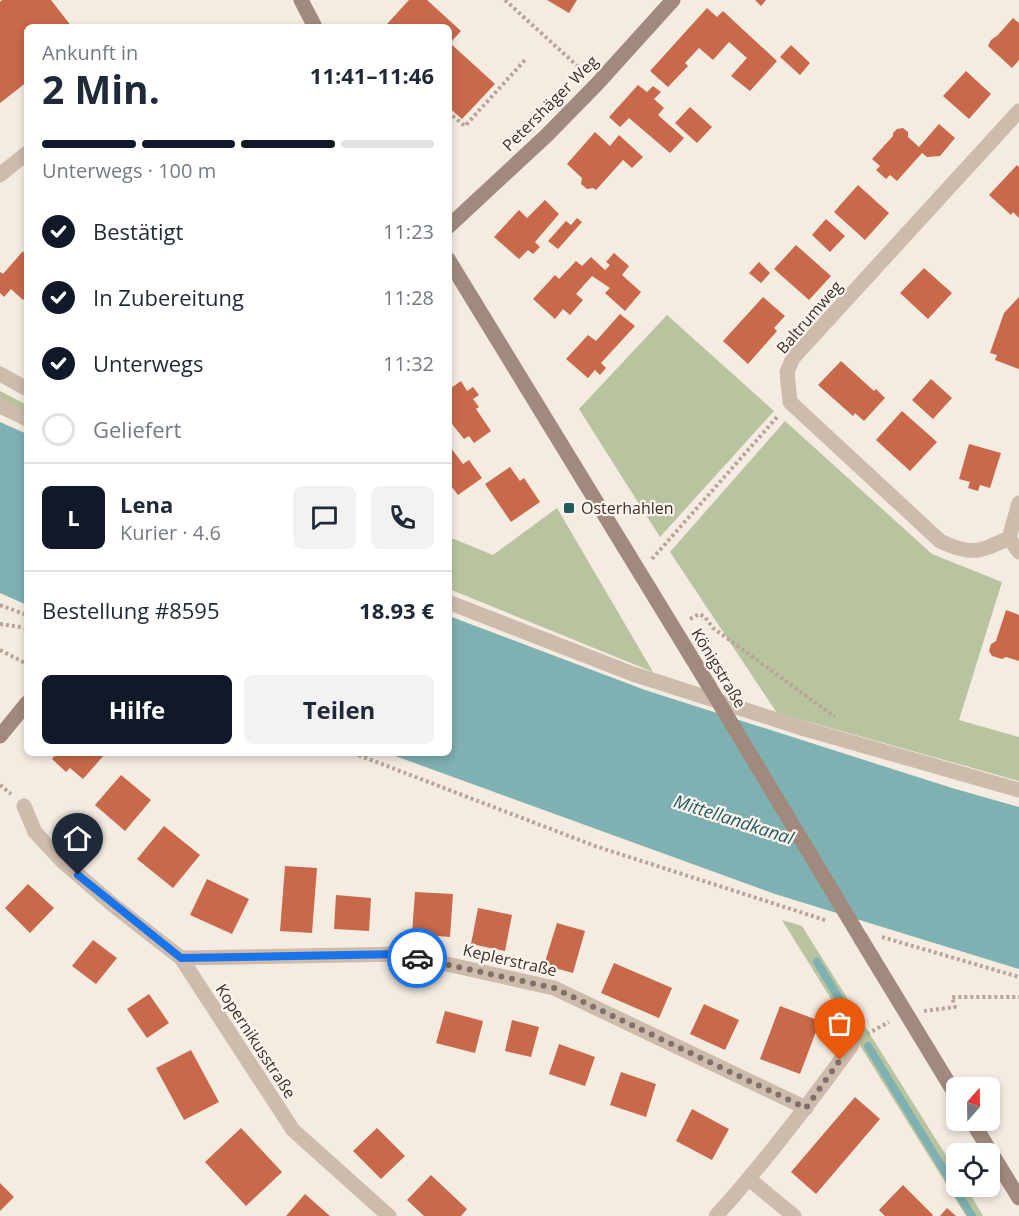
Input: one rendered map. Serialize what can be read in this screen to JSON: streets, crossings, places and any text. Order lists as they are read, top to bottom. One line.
{"streets":{"main road":["Petershäger Weg","Königstraße"],"street":["Baltrumweg","Keplerstraße","Kopernikusstraße"]},"crossings":[["Keplerstraße","Kopernikusstraße"]],"water":["Mittellandkanal"],"places":{"transit":["Osterhahlen"]},"north":"top","page":{"heading":["2 Min.","Ankunft in","11:41–11:46"],"panel":["Lena","Kurier · 4.6","Bestellung #8595","18.93 €"],"bar":"Unterwegs · 100 m","list":[["Bestätigt","11:23"],["In Zubereitung","11:28"],["Unterwegs","11:32"],"Geliefert"],"round":"L","buttons":["Hilfe","Teilen"]}}
